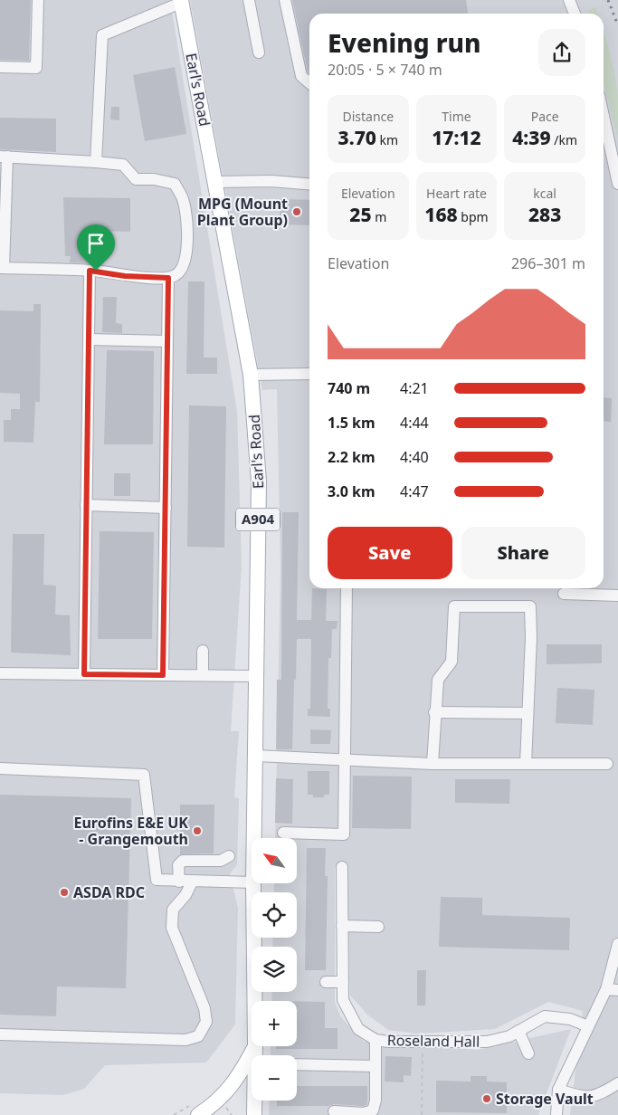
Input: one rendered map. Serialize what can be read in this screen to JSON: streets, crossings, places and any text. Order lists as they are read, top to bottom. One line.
{"streets":{"main road":["Earl's Road","A904"],"street":["Roseland Hall"]},"places":["MPG (Mount Plant Group)","Eurofins E&E UK - Grangemouth","ASDA RDC","Storage Vault"],"north":"top left","page":{"heading":["Evening run","20:05 · 5 × 740 m"],"stats":[["Distance","3.70 km"],["Time","17:12"],["Pace","4:39 /km"],["Elevation","25 m"],["Heart rate","168 bpm"],["kcal","283"]],"chart":["Elevation","296–301 m"],"list":[{"name":"740 m","note":"4:21"},{"name":"1.5 km","note":"4:44"},{"name":"2.2 km","note":"4:40"},{"name":"3.0 km","note":"4:47"}],"buttons":["Save","Share"],"map_buttons":["+","−"]}}
